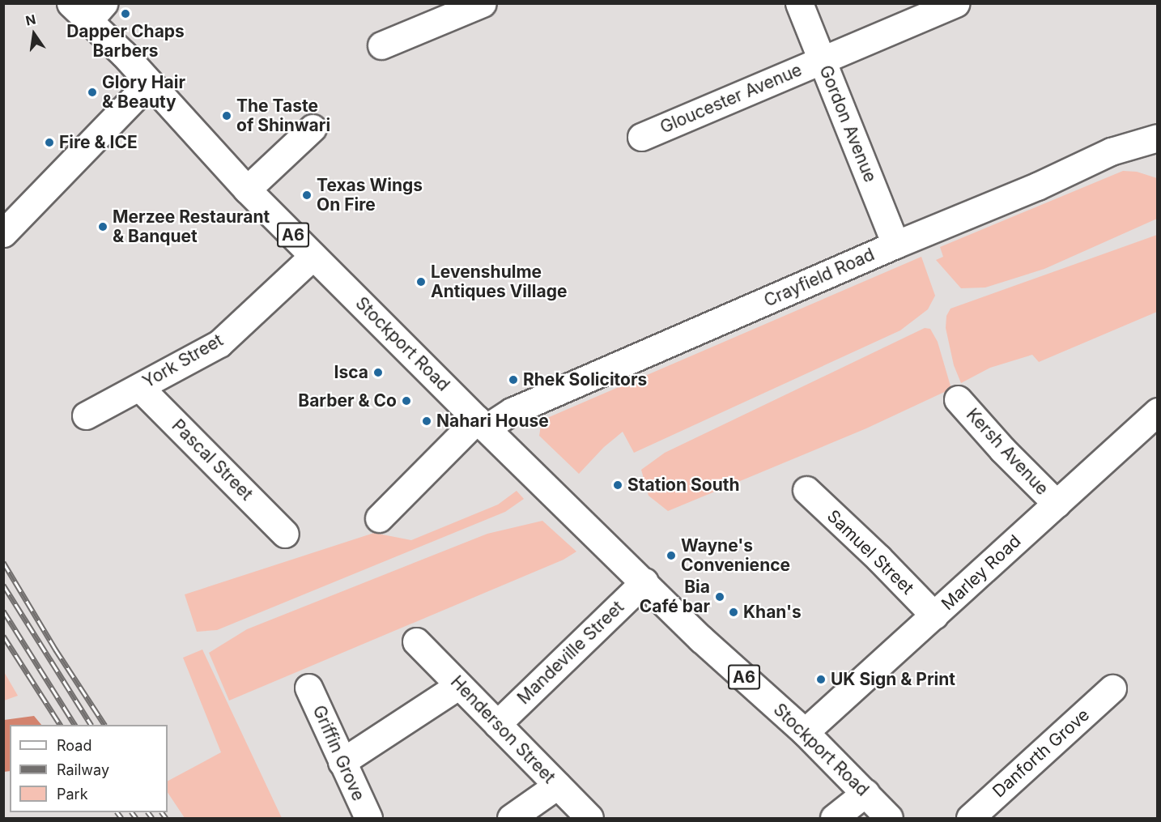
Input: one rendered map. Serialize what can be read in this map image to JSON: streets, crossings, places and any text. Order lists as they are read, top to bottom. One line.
{"streets":{"main road":["Gloucester Avenue","Gordon Avenue","A6","Crayfield Road","Stockport Road","York Street","Kersh Avenue","Pascal Street","Samuel Street","Marley Road","Mandeville Street","Henderson Street","Griffin Grove","Danforth Grove"]},"crossings":[["Gloucester Avenue","Gordon Avenue"],["Gordon Avenue","Crayfield Road"],["Crayfield Road","Stockport Road"],["Stockport Road","York Street"],["Stockport Road","Marley Road"],["Stockport Road","Mandeville Street"],["York Street","Pascal Street"],["Kersh Avenue","Marley Road"],["Samuel Street","Marley Road"],["Mandeville Street","Henderson Street"]],"places":["Dapper Chaps Barbers","Glory Hair & Beauty","The Taste of Shinwari","Fire & ICE","Texas Wings On Fire","Merzee Restaurant & Banquet","Levenshulme Antiques Village","Isca","Rhek Solicitors","Barber & Co","Nahari House","Station South","Wayne's Convenience","Bia Café bar","Khan's","UK Sign & Print"],"legend":["Road","Railway","Park"],"north":"top"}
